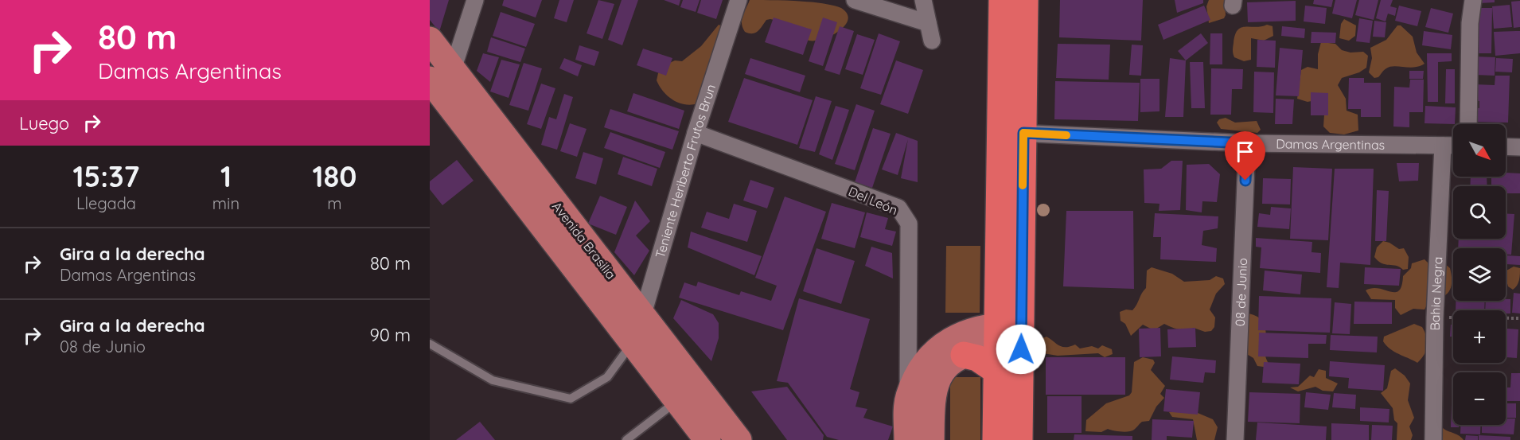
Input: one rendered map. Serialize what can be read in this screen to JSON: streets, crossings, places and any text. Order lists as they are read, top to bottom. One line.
{"streets":{"main road":["Avenida Brasilia"],"street":["Damas Argentinas","Teniente Heriberto Frutos Brun","Del León","08 de Junio","Bahia Negra"]},"crossings":[["Damas Argentinas","08 de Junio"],["Damas Argentinas","Bahia Negra"],["Teniente Heriberto Frutos Brun","Del León"],["Teniente Heriberto Frutos Brun","Avenida Brasilia"]],"north":"bottom right","page":{"turn":["80 m","Damas Argentinas"],"then":"Luego","map_buttons":["+","−"],"eta":["15:37","Llegada","1","min","180","m"],"list":[{"name":"Gira a la derecha","note":"Damas Argentinas","value":"80 m"},{"name":"Gira a la derecha","note":"08 de Junio","value":"90 m"}]}}
